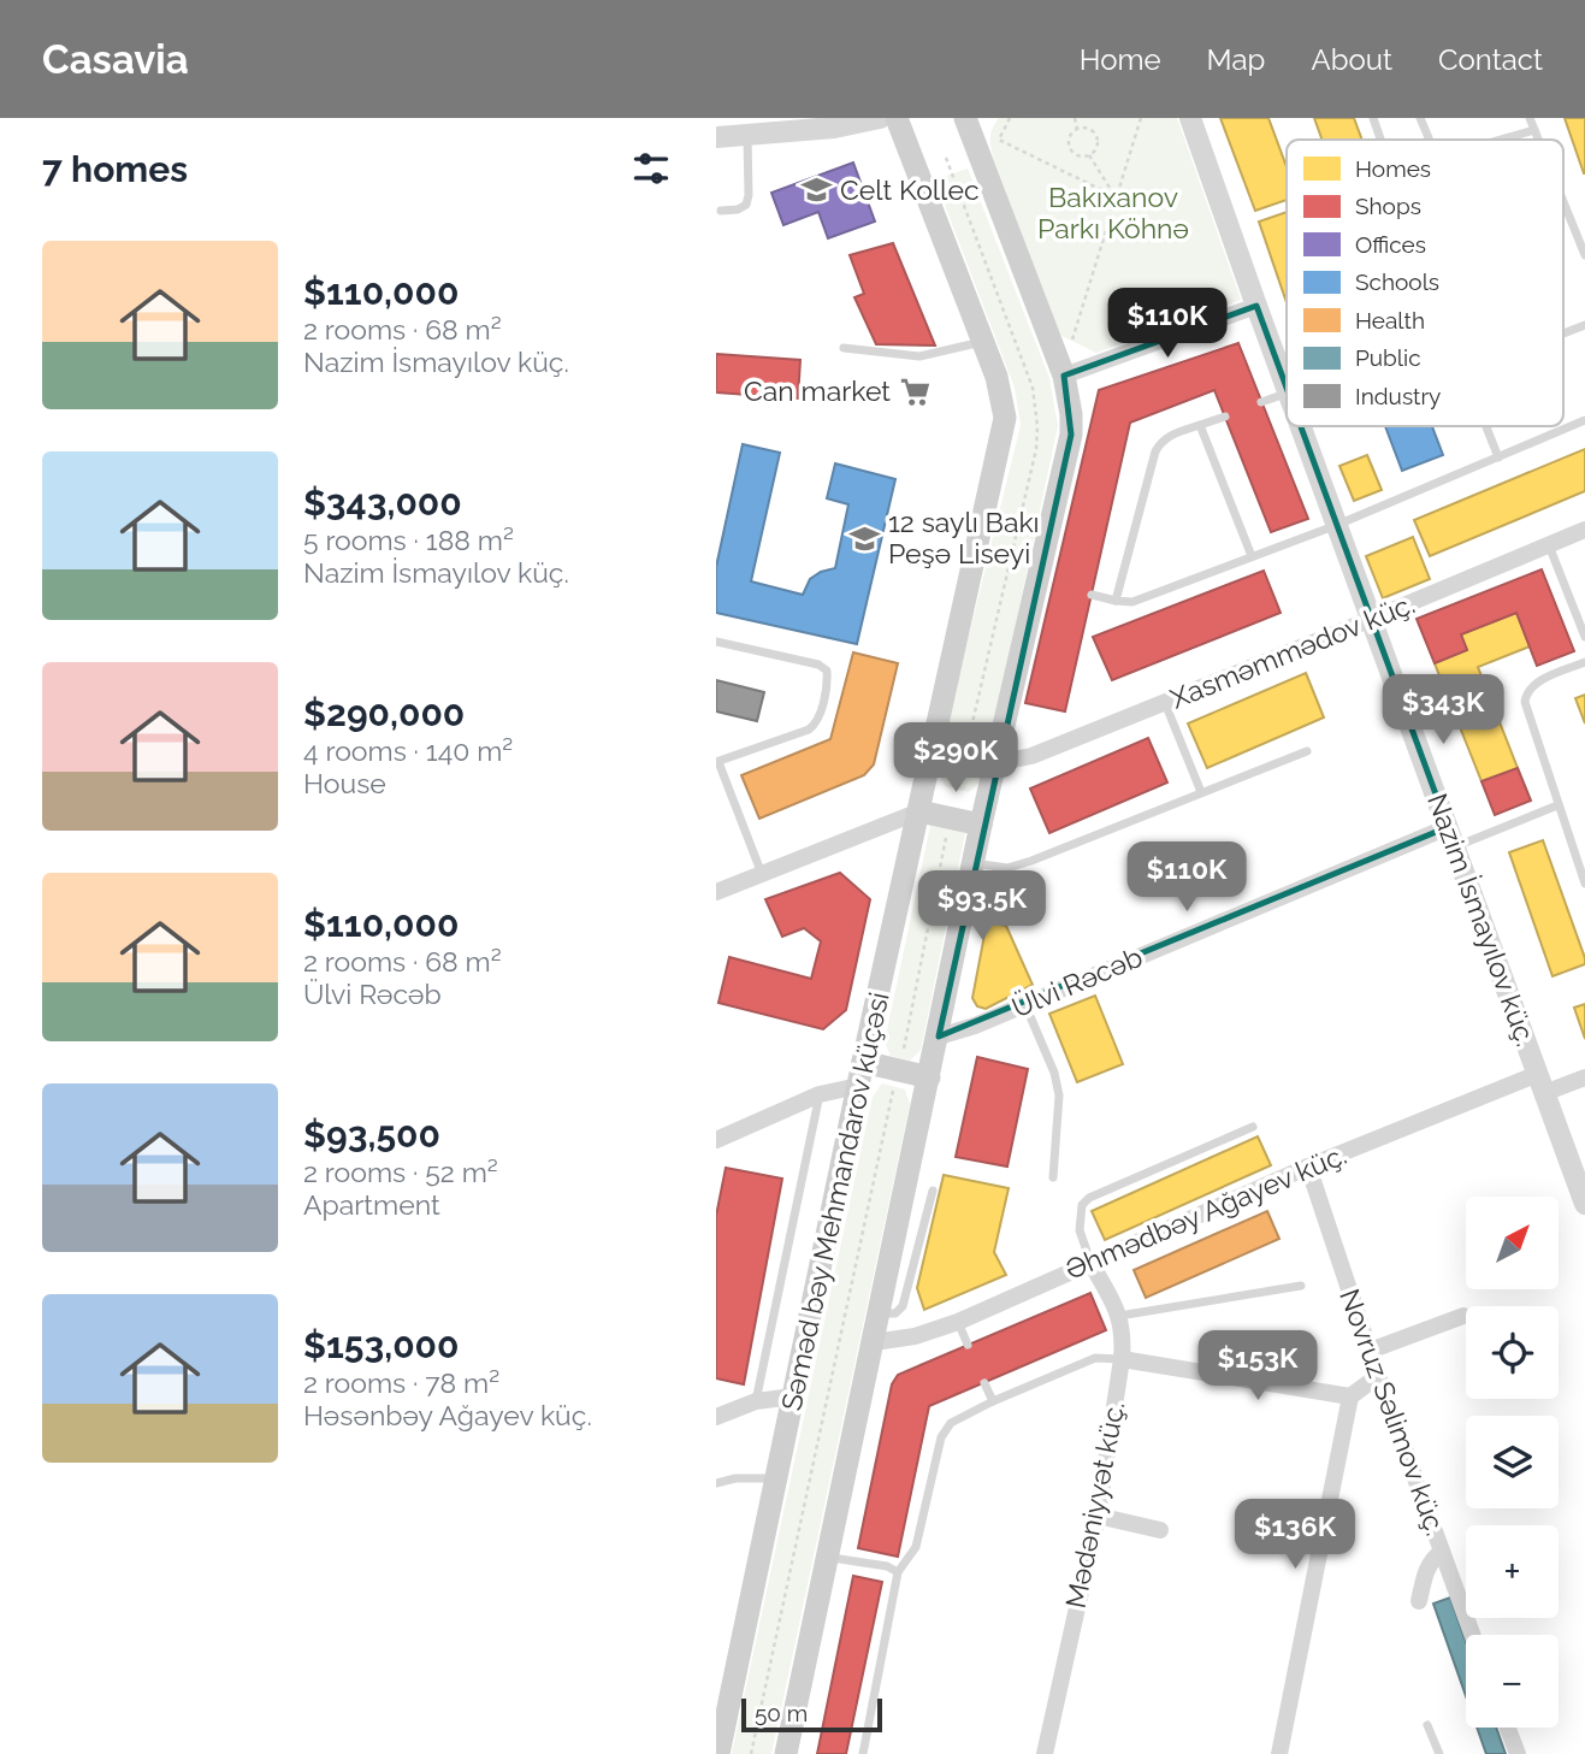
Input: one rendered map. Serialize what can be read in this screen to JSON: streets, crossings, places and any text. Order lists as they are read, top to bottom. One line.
{"streets":{"main road":["Səməd bəy Mehmandarov küçəsi"],"street":["Xasməmmədov küç.","Nazim İsmayılov küç.","Ülvi Rəcəb","Əhmədbəy Ağayev küç.","Novruz Səlimov küç.","Mədəniyyət küç."]},"crossings":[["Xasməmmədov küç.","Nazim İsmayılov küç."],["Nazim İsmayılov küç.","Ülvi Rəcəb"],["Nazim İsmayılov küç.","Əhmədbəy Ağayev küç."],["Əhmədbəy Ağayev küç.","Novruz Səlimov küç."],["Əhmədbəy Ağayev küç.","Mədəniyyət küç."]],"parks":["Bakıxanov Parkı Köhnə"],"places":{"school or university":["Celt Kollec","12 saylı Bakı Peşə Liseyi"],"supermarket":["Can market"]},"legend":["Homes","Shops","Offices","Schools","Health","Public","Industry"],"scale_bar":"50 m","north":"top right","page":{"header":"Casavia","nav":["Home","Map","About","Contact"],"heading":"7 homes","list":[{"name":"$110,000","note":"2 rooms · 68 m² · Nazim İsmayılov küç."},{"name":"$343,000","note":"5 rooms · 188 m² · Nazim İsmayılov küç."},{"name":"$290,000","note":"4 rooms · 140 m² · House"},{"name":"$110,000","note":"2 rooms · 68 m² · Ülvi Rəcəb"},{"name":"$93,500","note":"2 rooms · 52 m² · Apartment"},{"name":"$153,000","note":"2 rooms · 78 m² · Həsənbəy Ağayev küç."}],"price":["$110K","$343K","$290K","$110K","$93.5K","$153K","$136K"],"map_buttons":["+","−"],"scale":"50 m"}}
